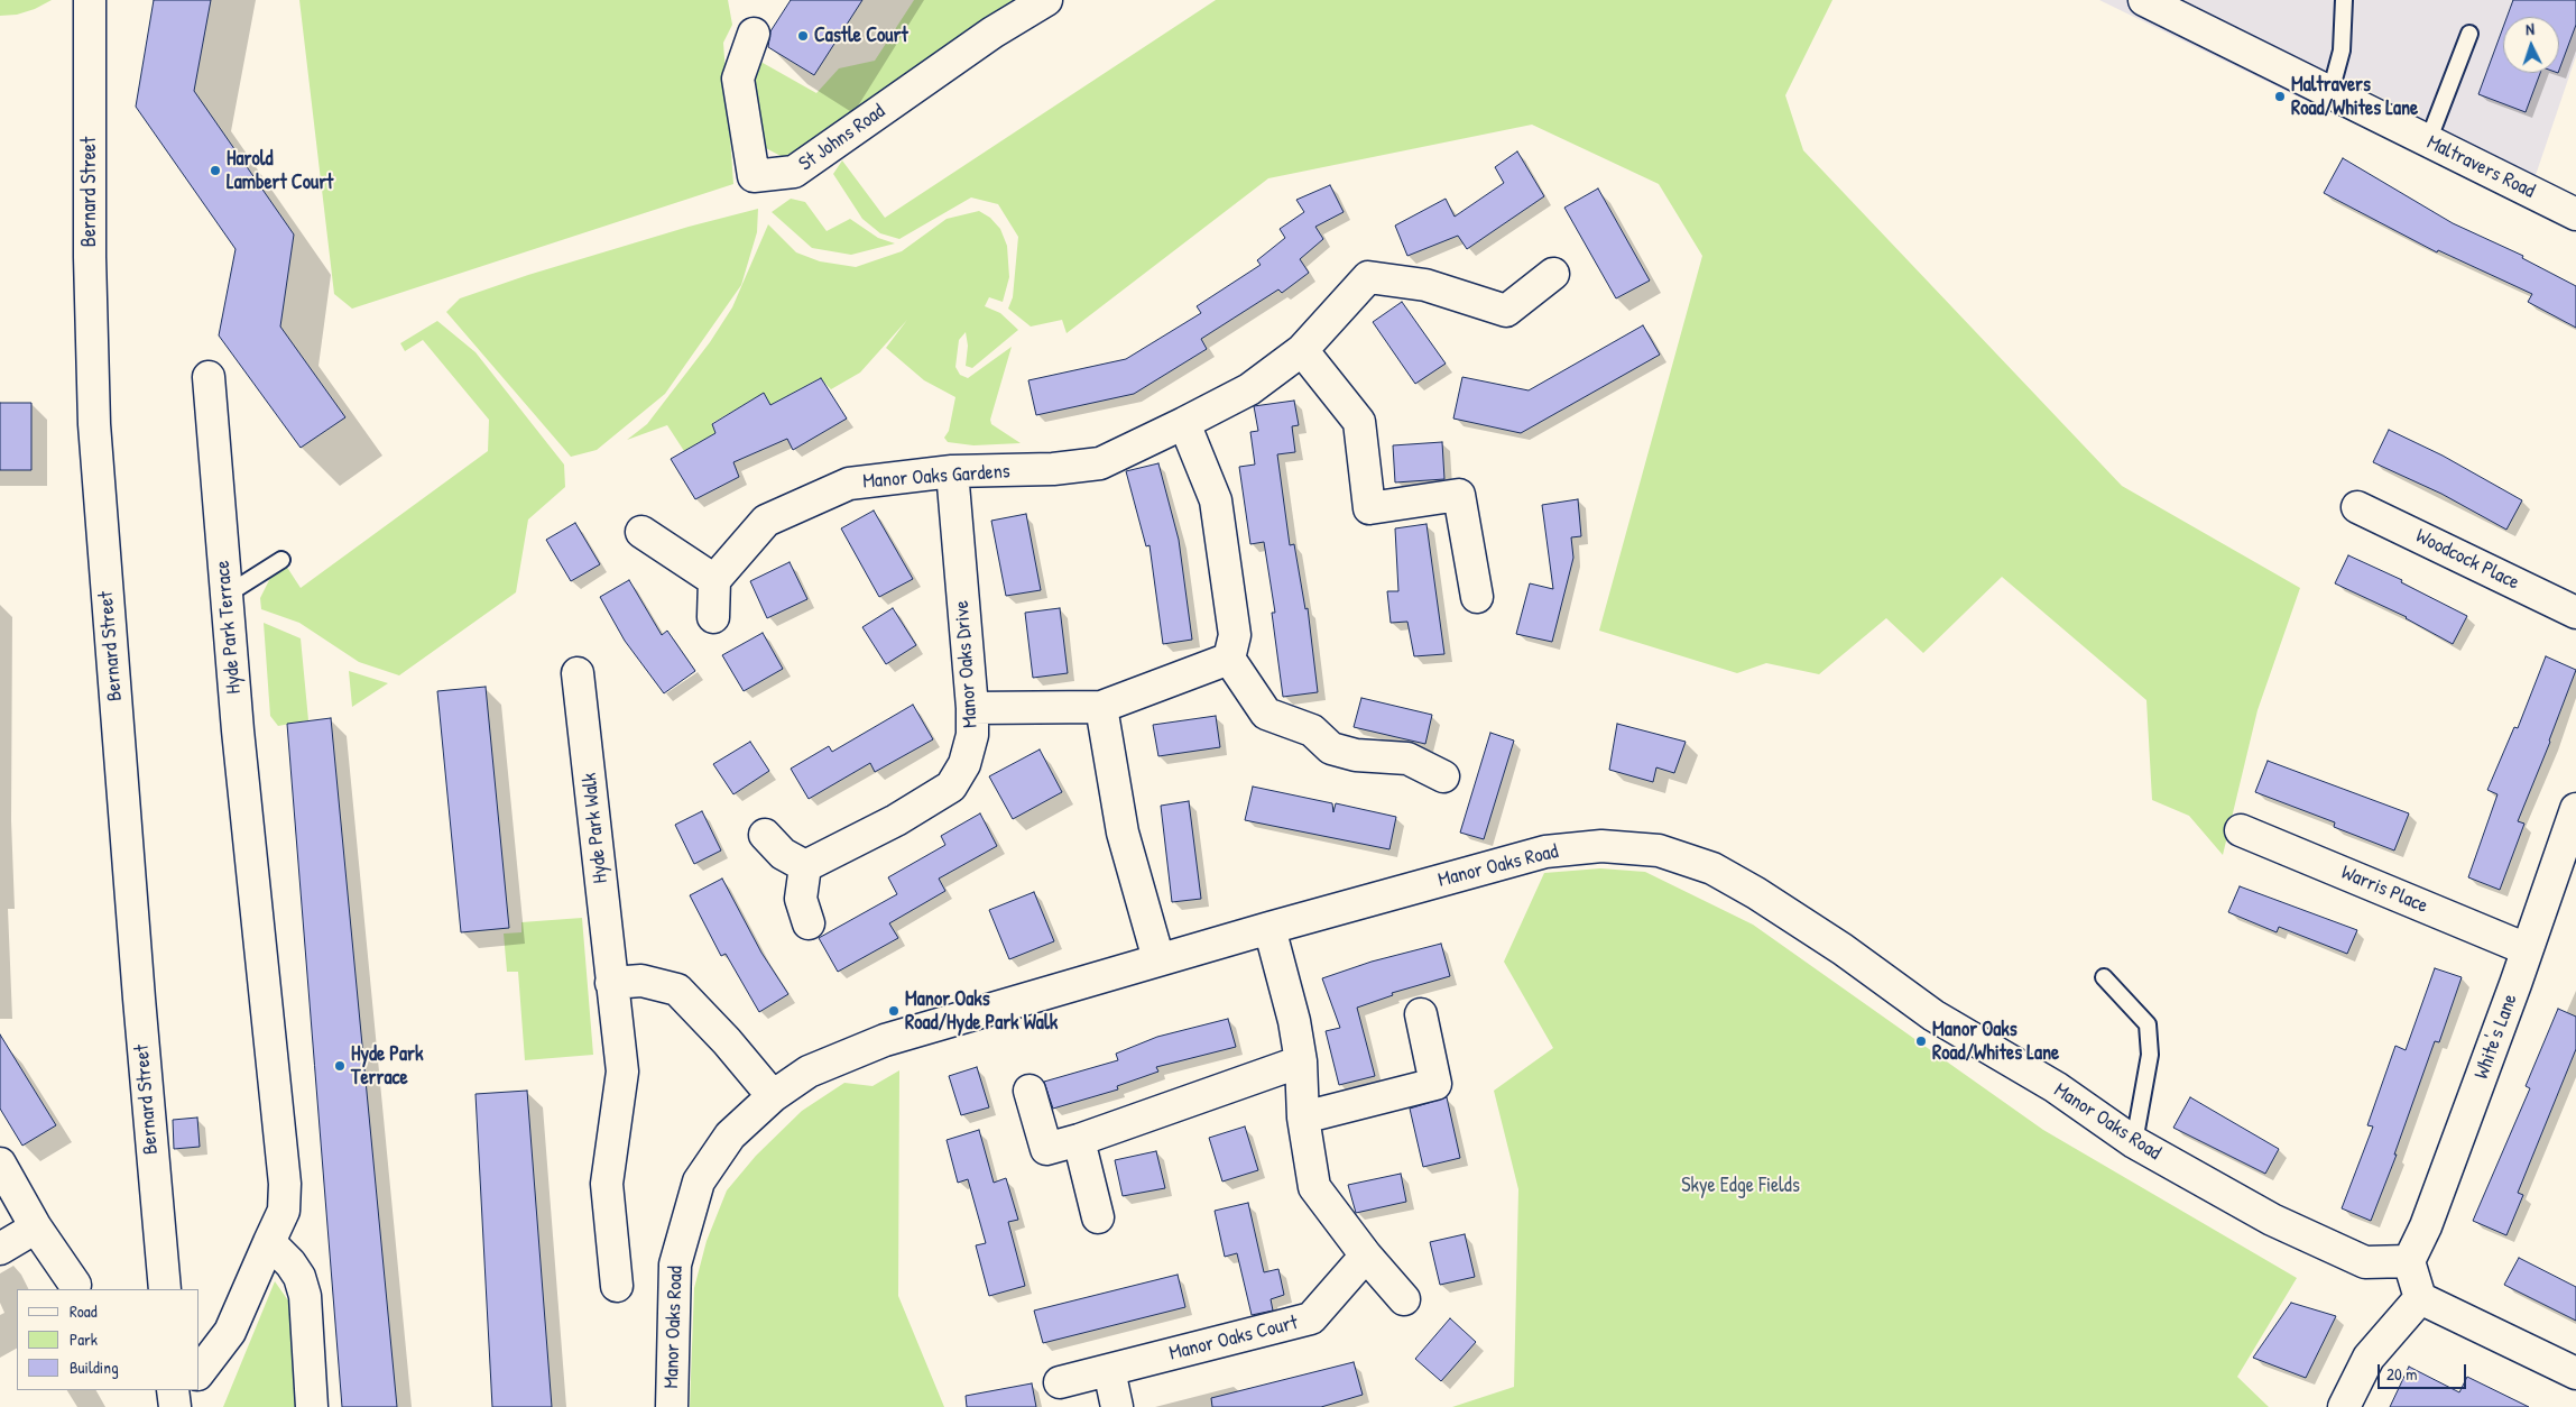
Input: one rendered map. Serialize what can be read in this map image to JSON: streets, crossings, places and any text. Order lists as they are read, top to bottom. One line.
{"streets":{"street":["St Johns Road","Maltravers Road","Bernard Street","Manor Oaks Gardens","Woodcock Place","Hyde Park Terrace","Manor Oaks Drive","Hyde Park Walk","Manor Oaks Road","Warris Place","White's Lane","Manor Oaks Court"]},"crossings":[["Manor Oaks Gardens","Manor Oaks Drive"],["Manor Oaks Road","White's Lane"],["Warris Place","White's Lane"]],"parks":["Skye Edge Fields"],"places":["Castle Court","Maltravers Road/Whites Lane","Harold Lambert Court","Manor Oaks Road/Hyde Park Walk","Manor Oaks Road/Whites Lane","Hyde Park Terrace"],"legend":["Road","Park","Building"],"scale_bar":"20 m","north":"top"}
